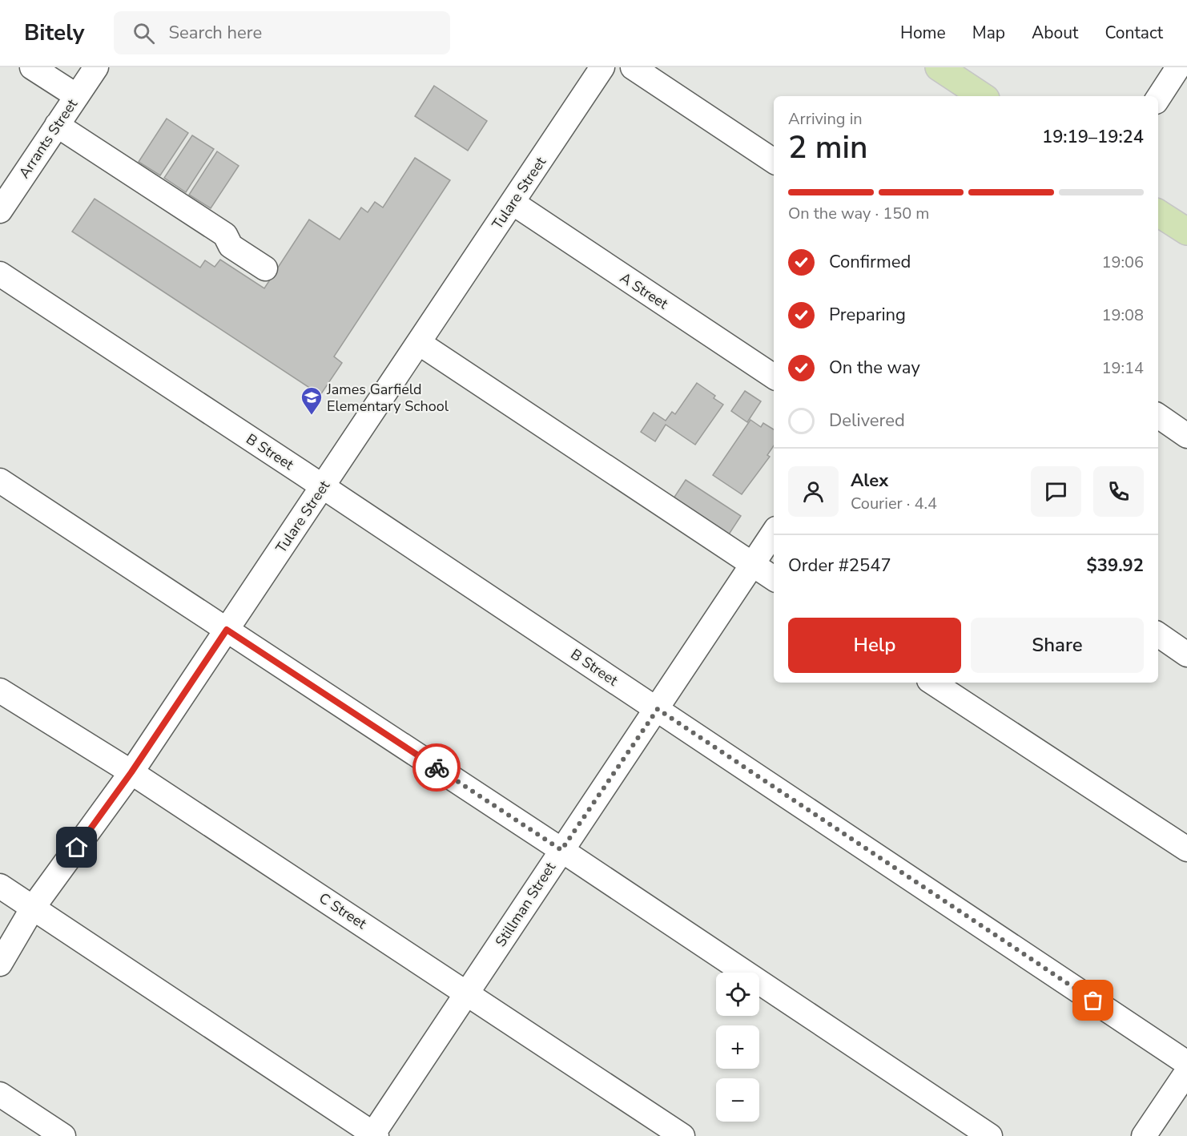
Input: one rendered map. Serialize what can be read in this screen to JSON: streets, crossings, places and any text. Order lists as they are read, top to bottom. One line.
{"streets":{"street":["Arrants Street","Tulare Street","A Street","B Street","Stillman Street","C Street"]},"crossings":[["Tulare Street","A Street"],["Tulare Street","B Street"],["Tulare Street","C Street"],["B Street","Stillman Street"],["Stillman Street","C Street"]],"places":{"school or university":["James Garfield Elementary School"]},"page":{"header":"Bitely","search":"Search here","nav":["Home","Map","About","Contact"],"heading":["2 min","Arriving in","19:19–19:24"],"panel":["Alex","Courier · 4.4","Order #2547","$39.92"],"bar":"On the way · 150 m","list":[["Confirmed","19:06"],["Preparing","19:08"],["On the way","19:14"],"Delivered"],"buttons":["Help","Share"],"map_buttons":["+","−"]}}
